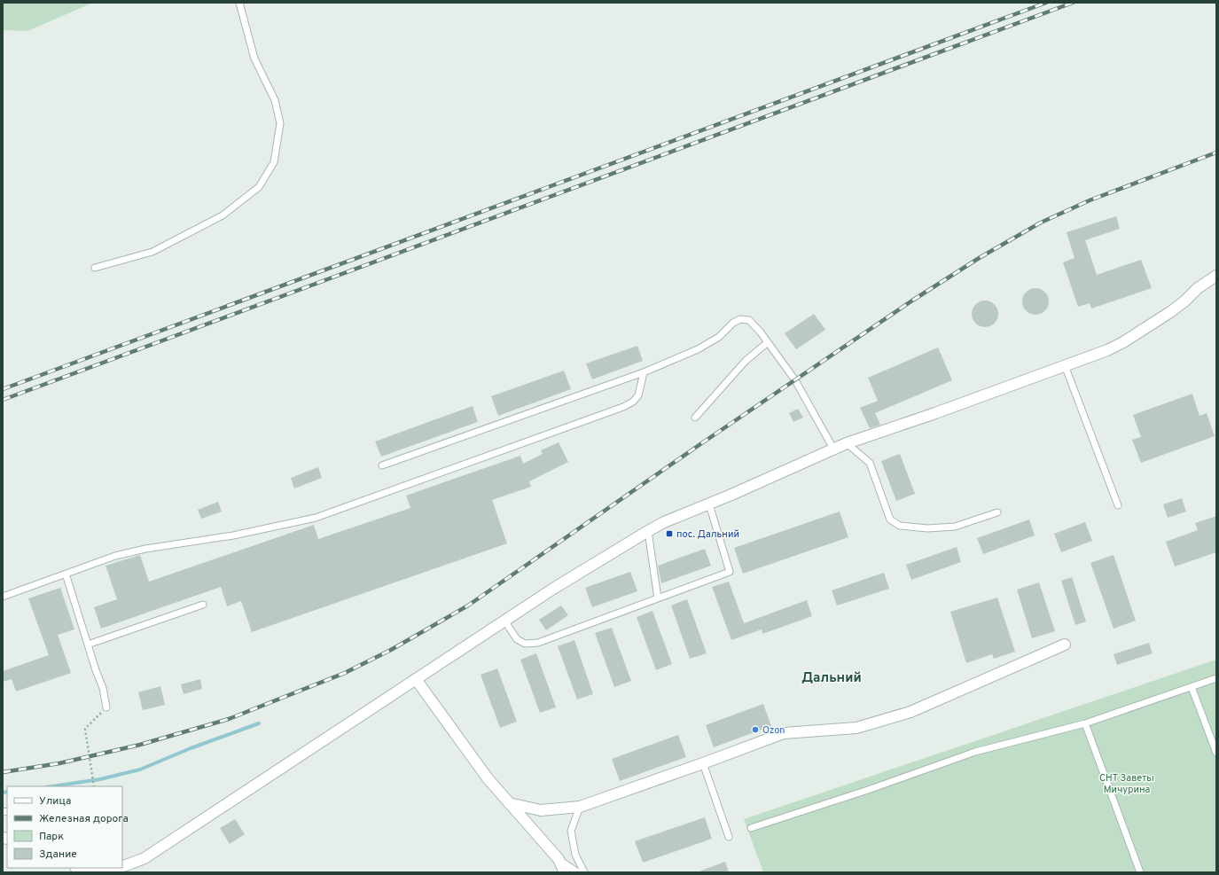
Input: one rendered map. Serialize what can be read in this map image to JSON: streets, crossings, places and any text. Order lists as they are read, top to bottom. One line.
{"districts":["Дальний"],"parks":["СНТ Заветы Мичурина"],"places":{"transit":["пос. Дальний"],"other":["Ozon"]},"legend":["Улица","Железная дорога","Парк","Здание"]}
